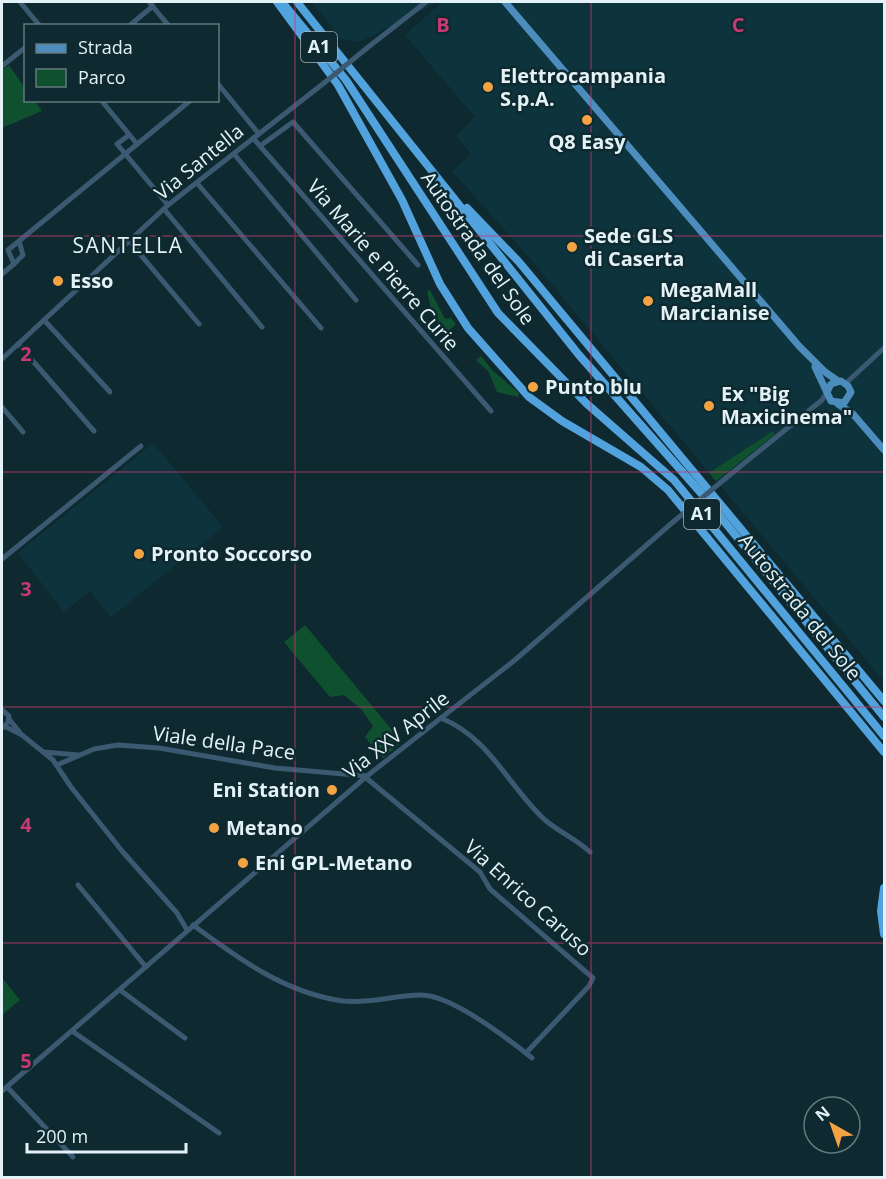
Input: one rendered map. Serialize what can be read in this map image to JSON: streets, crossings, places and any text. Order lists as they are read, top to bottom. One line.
{"streets":{"highway":["A1","Autostrada del Sole"],"street":["Via Santella","Via Marie e Pierre Curie","Via XXV Aprile","Viale della Pace","Via Enrico Caruso"]},"crossings":[["Via Santella","Via Marie e Pierre Curie"],["Via XXV Aprile","Viale della Pace"],["Via XXV Aprile","Via Enrico Caruso"],["Viale della Pace","Via Enrico Caruso"]],"districts":["SANTELLA"],"places":["Elettrocampania S.p.A.","Q8 Easy","Sede GLS di Caserta","Esso","MegaMall Marcianise","Punto blu","Ex \"Big Maxicinema\"","Pronto Soccorso","Eni Station","Metano","Eni GPL-Metano"],"legend":["Strada","Parco"],"scale_bar":"200 m","north":"top left","grid":{"columns":["B","C"],"rows":["2","3","4","5"]}}
